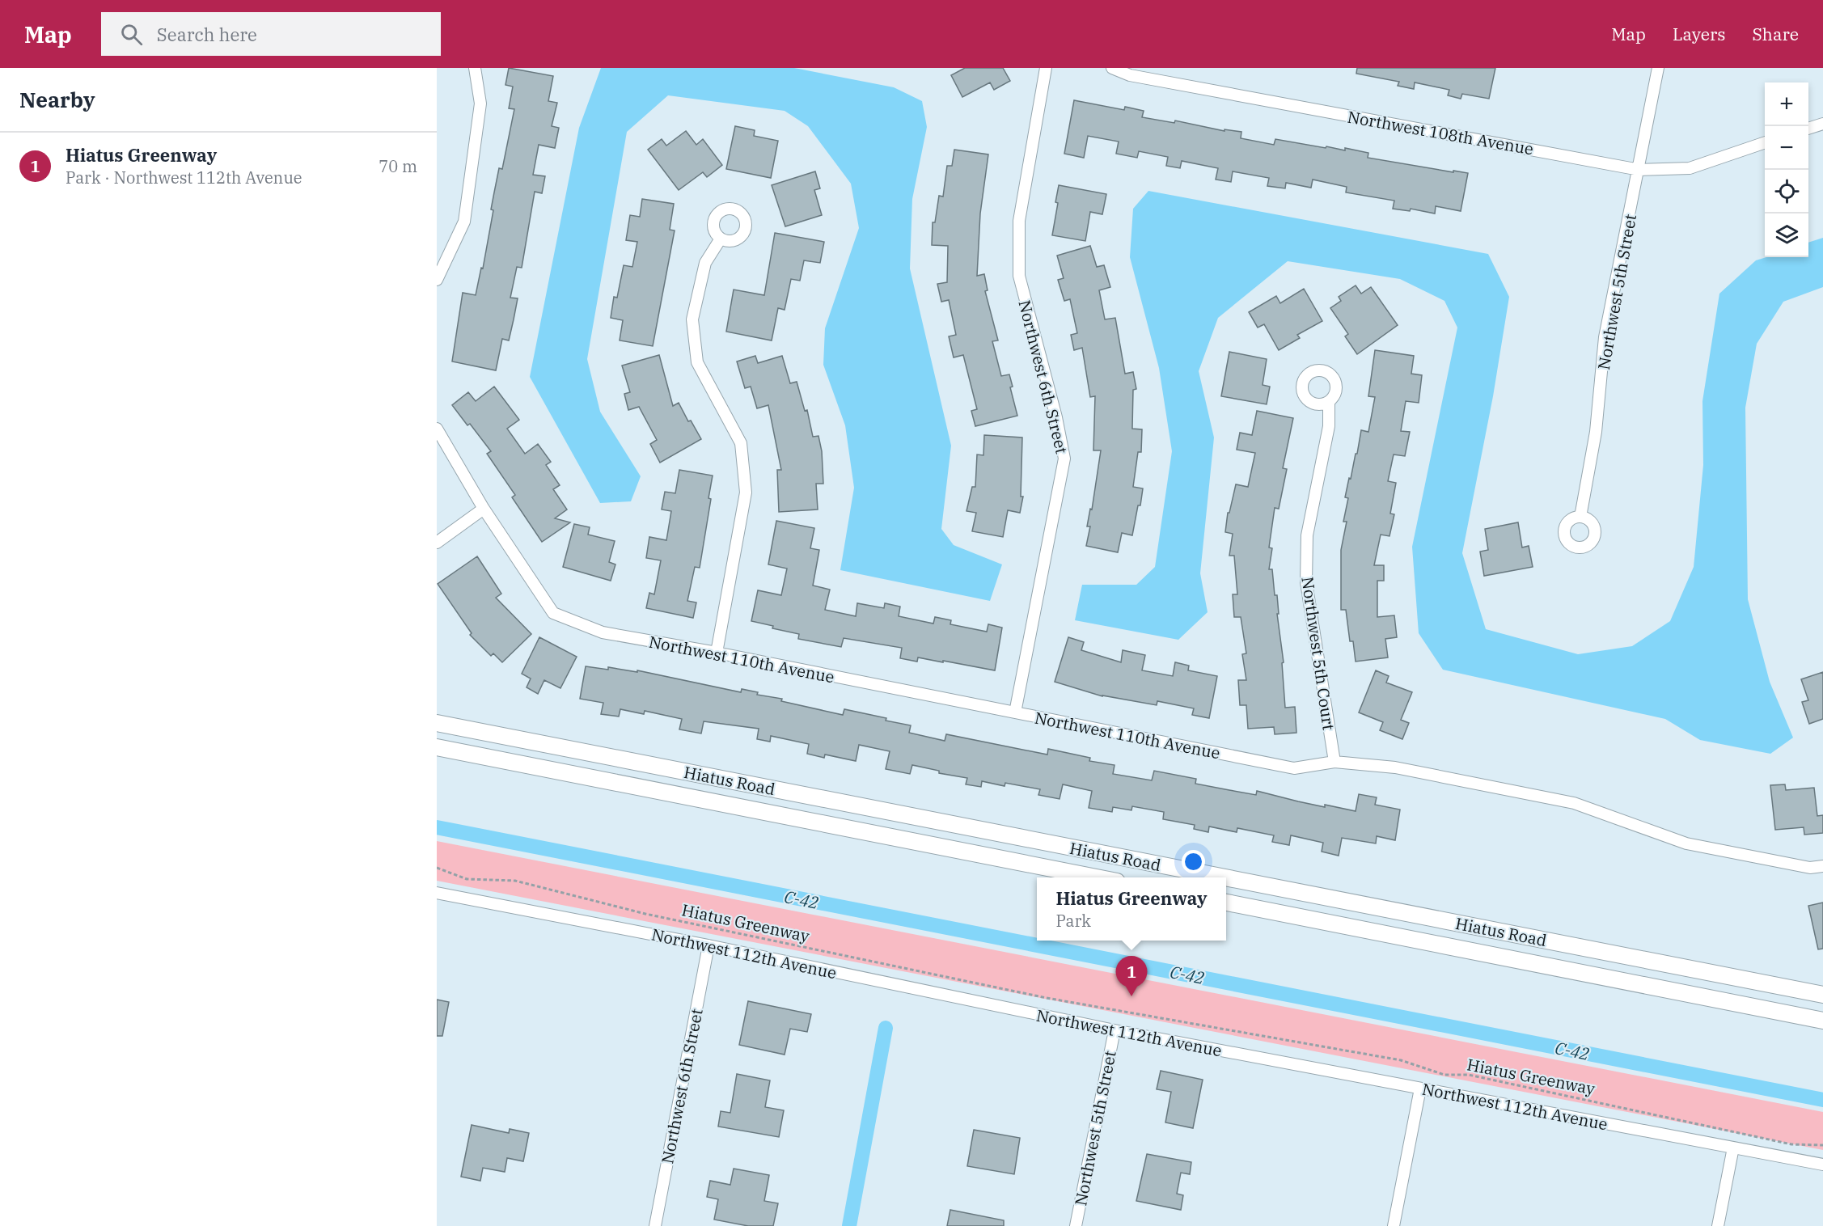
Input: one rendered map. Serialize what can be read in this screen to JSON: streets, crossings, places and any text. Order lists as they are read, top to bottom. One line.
{"streets":{"main road":["Hiatus Road"],"street":["Northwest 108th Avenue","Northwest 5th Street","Northwest 6th Street","Northwest 5th Court","Northwest 110th Avenue","Northwest 112th Avenue"],"path":["Hiatus Greenway"]},"crossings":[["Northwest 108th Avenue","Northwest 5th Street"],["Northwest 5th Street","Northwest 112th Avenue"],["Northwest 6th Street","Northwest 110th Avenue"],["Northwest 6th Street","Northwest 112th Avenue"],["Northwest 5th Court","Northwest 110th Avenue"]],"water":["C-42"],"page":{"header":"Map","search":"Search here","nav":["Map","Layers","Share"],"heading":"Nearby","map_buttons":["+","−"],"list":[{"mark":"1","name":"Hiatus Greenway","note":"Park · Northwest 112th Avenue","value":"70 m"}],"popup":["Hiatus Greenway","Park"],"pins":"1"}}
